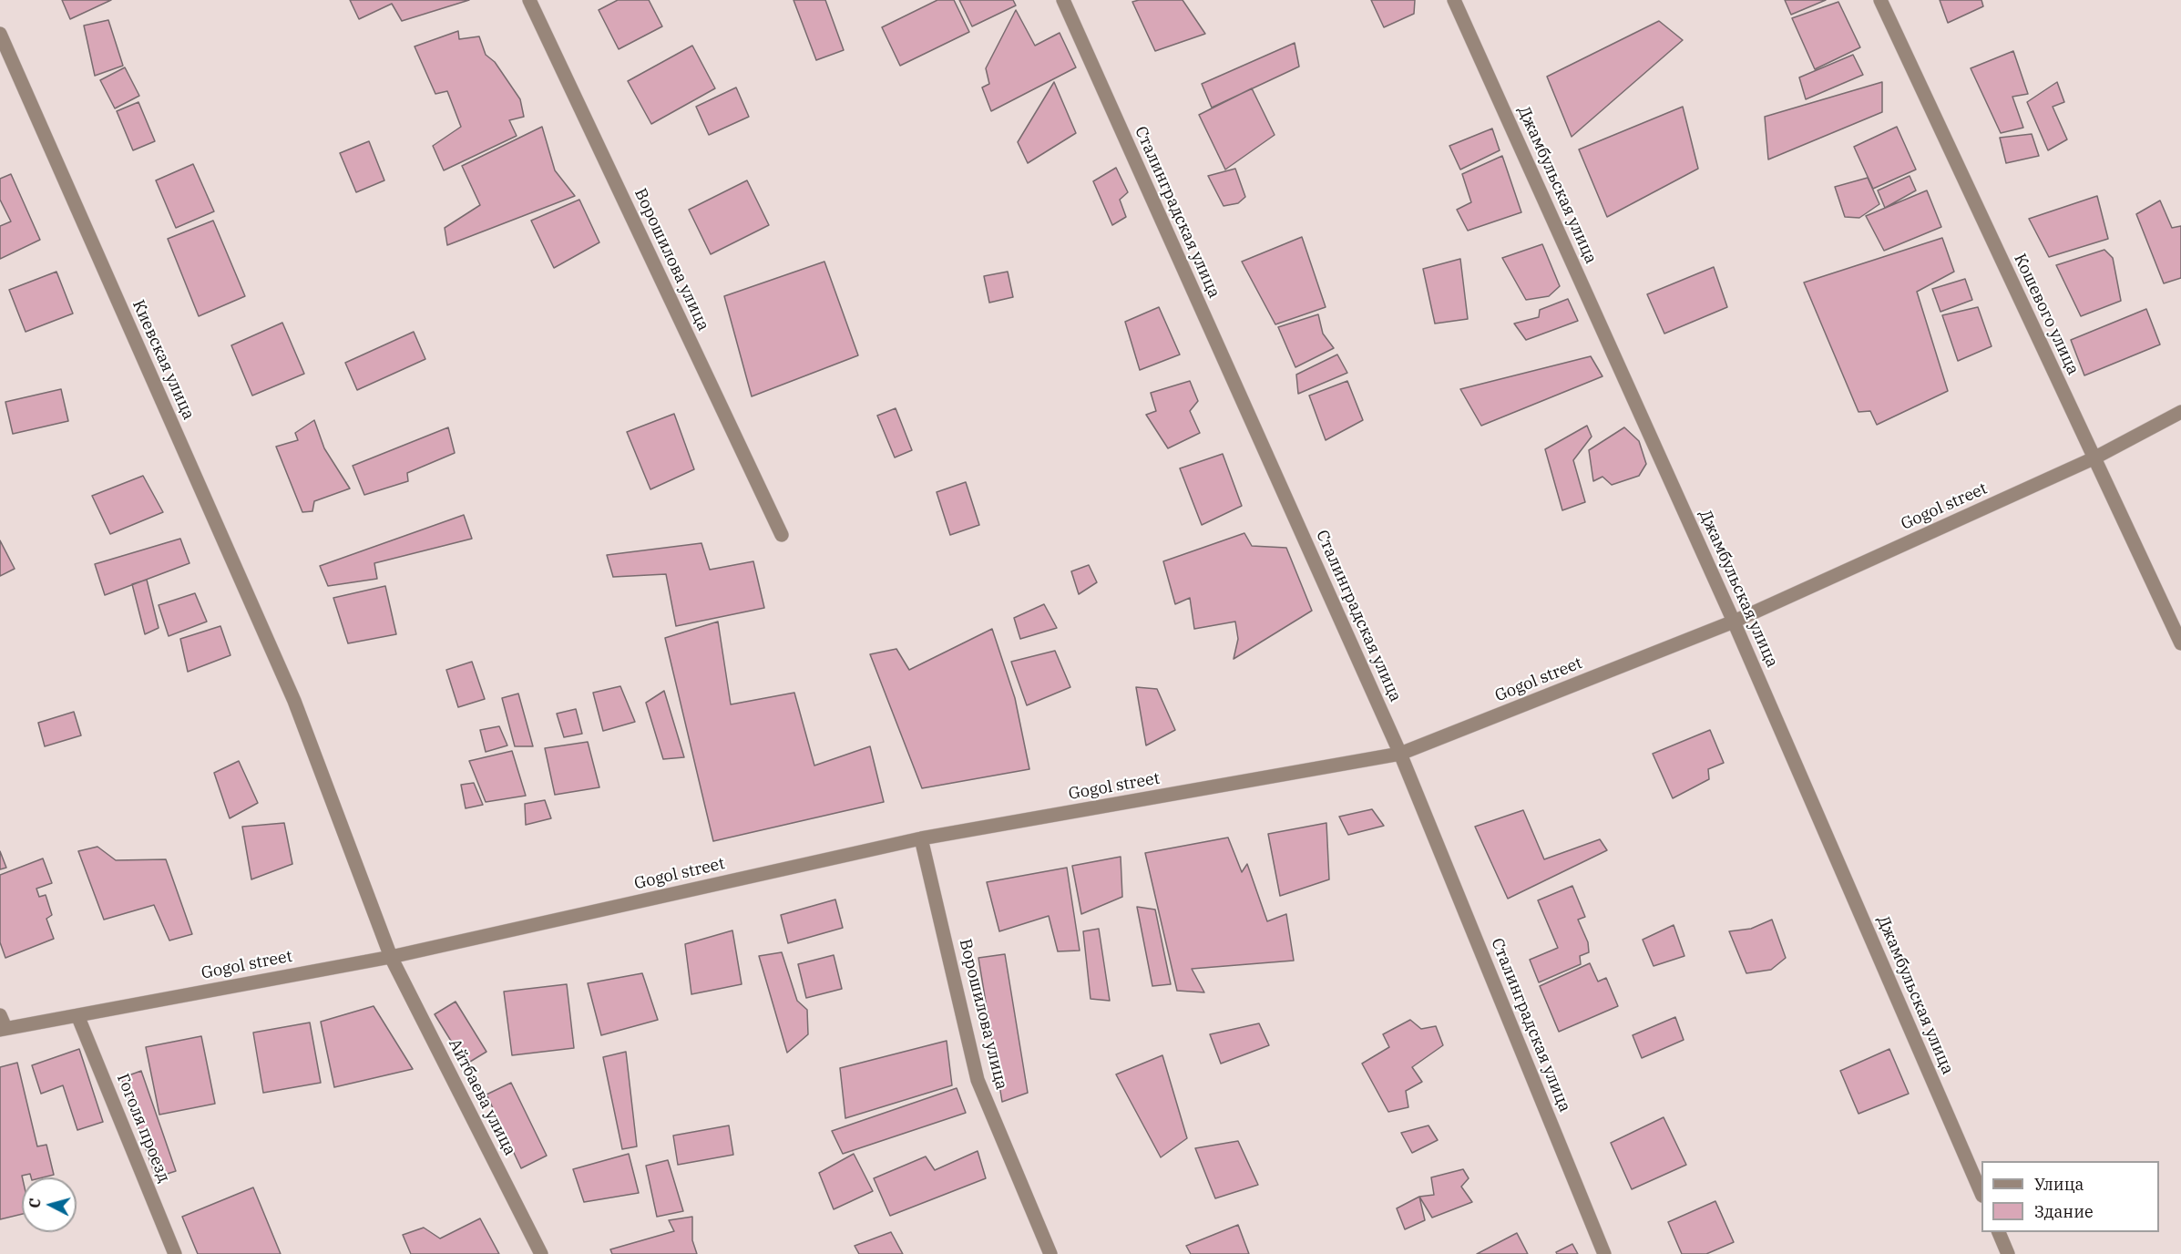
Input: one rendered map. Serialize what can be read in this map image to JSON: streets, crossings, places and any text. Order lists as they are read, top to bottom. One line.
{"streets":{"street":["Джамбульская улица","Сталинградская улица","Ворошилова улица","Кошевого улица","Киевская улица","Gogol street","Айтбаева улица","Гоголя проезд"]},"crossings":[["Джамбульская улица","Gogol street"],["Сталинградская улица","Gogol street"],["Ворошилова улица","Gogol street"],["Кошевого улица","Gogol street"],["Киевская улица","Gogol street"],["Киевская улица","Айтбаева улица"],["Gogol street","Айтбаева улица"],["Gogol street","Гоголя проезд"]],"legend":["Улица","Здание"],"north":"left"}
